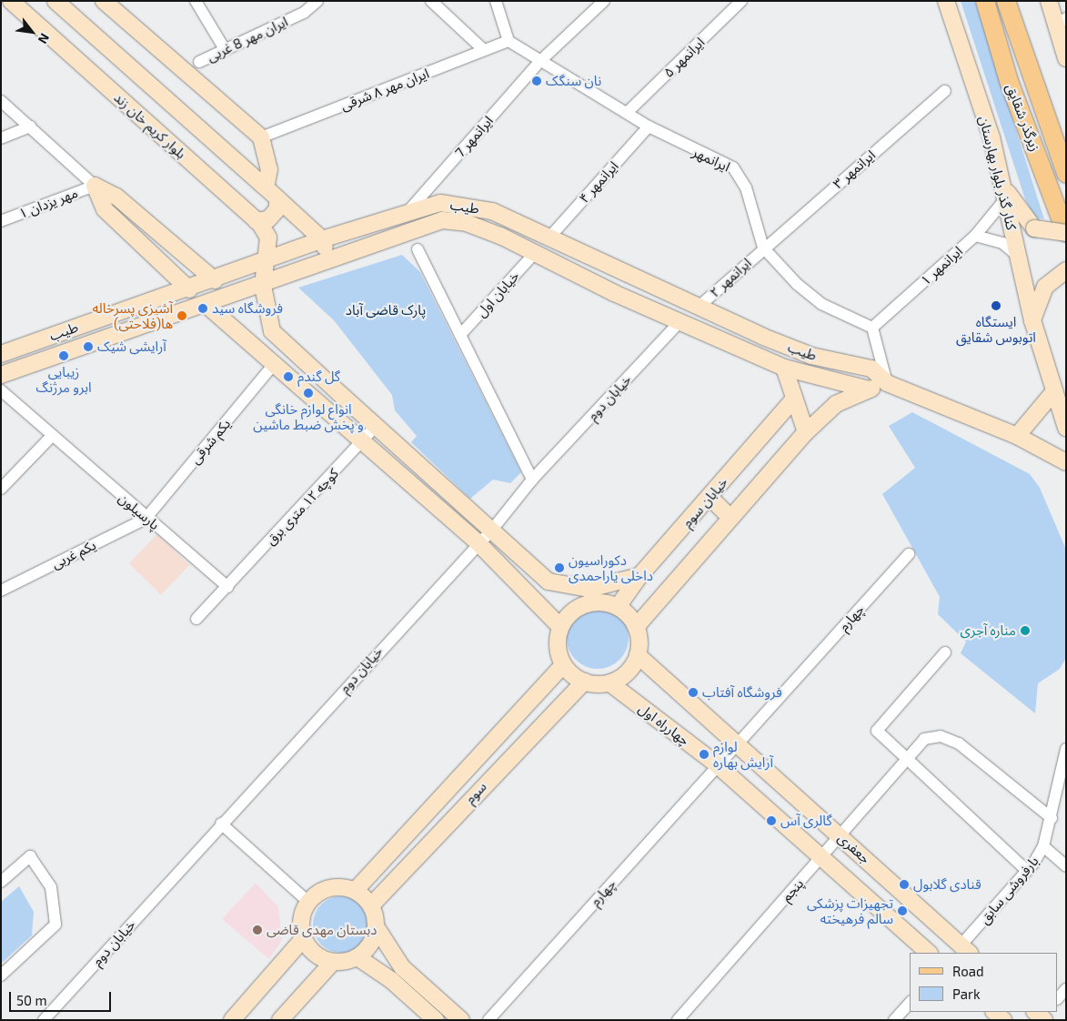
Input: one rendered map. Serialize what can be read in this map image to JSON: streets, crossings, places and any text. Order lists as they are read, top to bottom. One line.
{"streets":{"main road":["زیرگذر شقایق","بلوار کریم خان زند","کنار گذر بلوار بهارستان","طیب","خیابان سوم","چهارراه اول","سوم","جعفری"],"street":["ایران مهر 8 غربی","ایرانمهر ۵","ایران مهر ٨ شرقی","ایرانمهر 7","ایرانمهر","ایرانمهر ۳","ایرانمهر ۴","مهر یزدان ۱","ایرانمهر ۱","ایرانمهر ۲","خیابان اول","خیابان دوم","یکم شرقی","کوچه ۱۲ متری برق","پارسیلون","یکم غربی","چهارم","پنجم","بارفروشی سابق"]},"crossings":[["ایرانمهر ۵","ایرانمهر"],["ایران مهر ٨ شرقی","ایرانمهر"],["بلوار کریم خان زند","طیب"],["بلوار کریم خان زند","خیابان دوم"],["بلوار کریم خان زند","خیابان سوم"],["بلوار کریم خان زند","کوچه ۱۲ متری برق"],["ایرانمهر 7","ایرانمهر"],["ایرانمهر 7","طیب"],["ایرانمهر","ایرانمهر ۳"],["ایرانمهر","ایرانمهر ۴"],["ایرانمهر","ایرانمهر ۱"],["ایرانمهر","ایرانمهر ۲"],["ایرانمهر ۳","ایرانمهر ۲"],["کنار گذر بلوار بهارستان","ایرانمهر ۱"],["ایرانمهر ۴","طیب"],["طیب","ایرانمهر ۲"],["طیب","خیابان اول"],["طیب","خیابان دوم"],["طیب","خیابان سوم"],["یکم شرقی","پارسیلون"],["یکم شرقی","یکم غربی"],["خیابان سوم","چهارراه اول"],["خیابان سوم","سوم"],["کوچه ۱۲ متری برق","پارسیلون"],["پارسیلون","یکم غربی"],["چهارم","چهارراه اول"],["چهارم","جعفری"],["چهارراه اول","سوم"],["جعفری","پنجم"],["جعفری","بارفروشی سابق"],["پنجم","بارفروشی سابق"]],"parks":["پارک قاضی آباد"],"places":["نان سنگک","ایستگاه اتوبوس شقایق","فروشگاه سید","آشپزی پسرخاله ها(فلاحتی)","آرایشی شیک","زیبایی ابرو مرژنگ","گل گندم","انواع لوازم خانگی و پخش ضبط ماشین","دکوراسیون داخلی یاراحمدی","مناره آجری","فروشگاه آفتاب","لوازم آرایش بهاره","گالری آس","قنادی گلابول","تجهیزات پزشکی سالم فرهیخته","دبستان مهدی قاضی"],"legend":["Road","Park"],"scale_bar":"50 m","north":"bottom right"}
